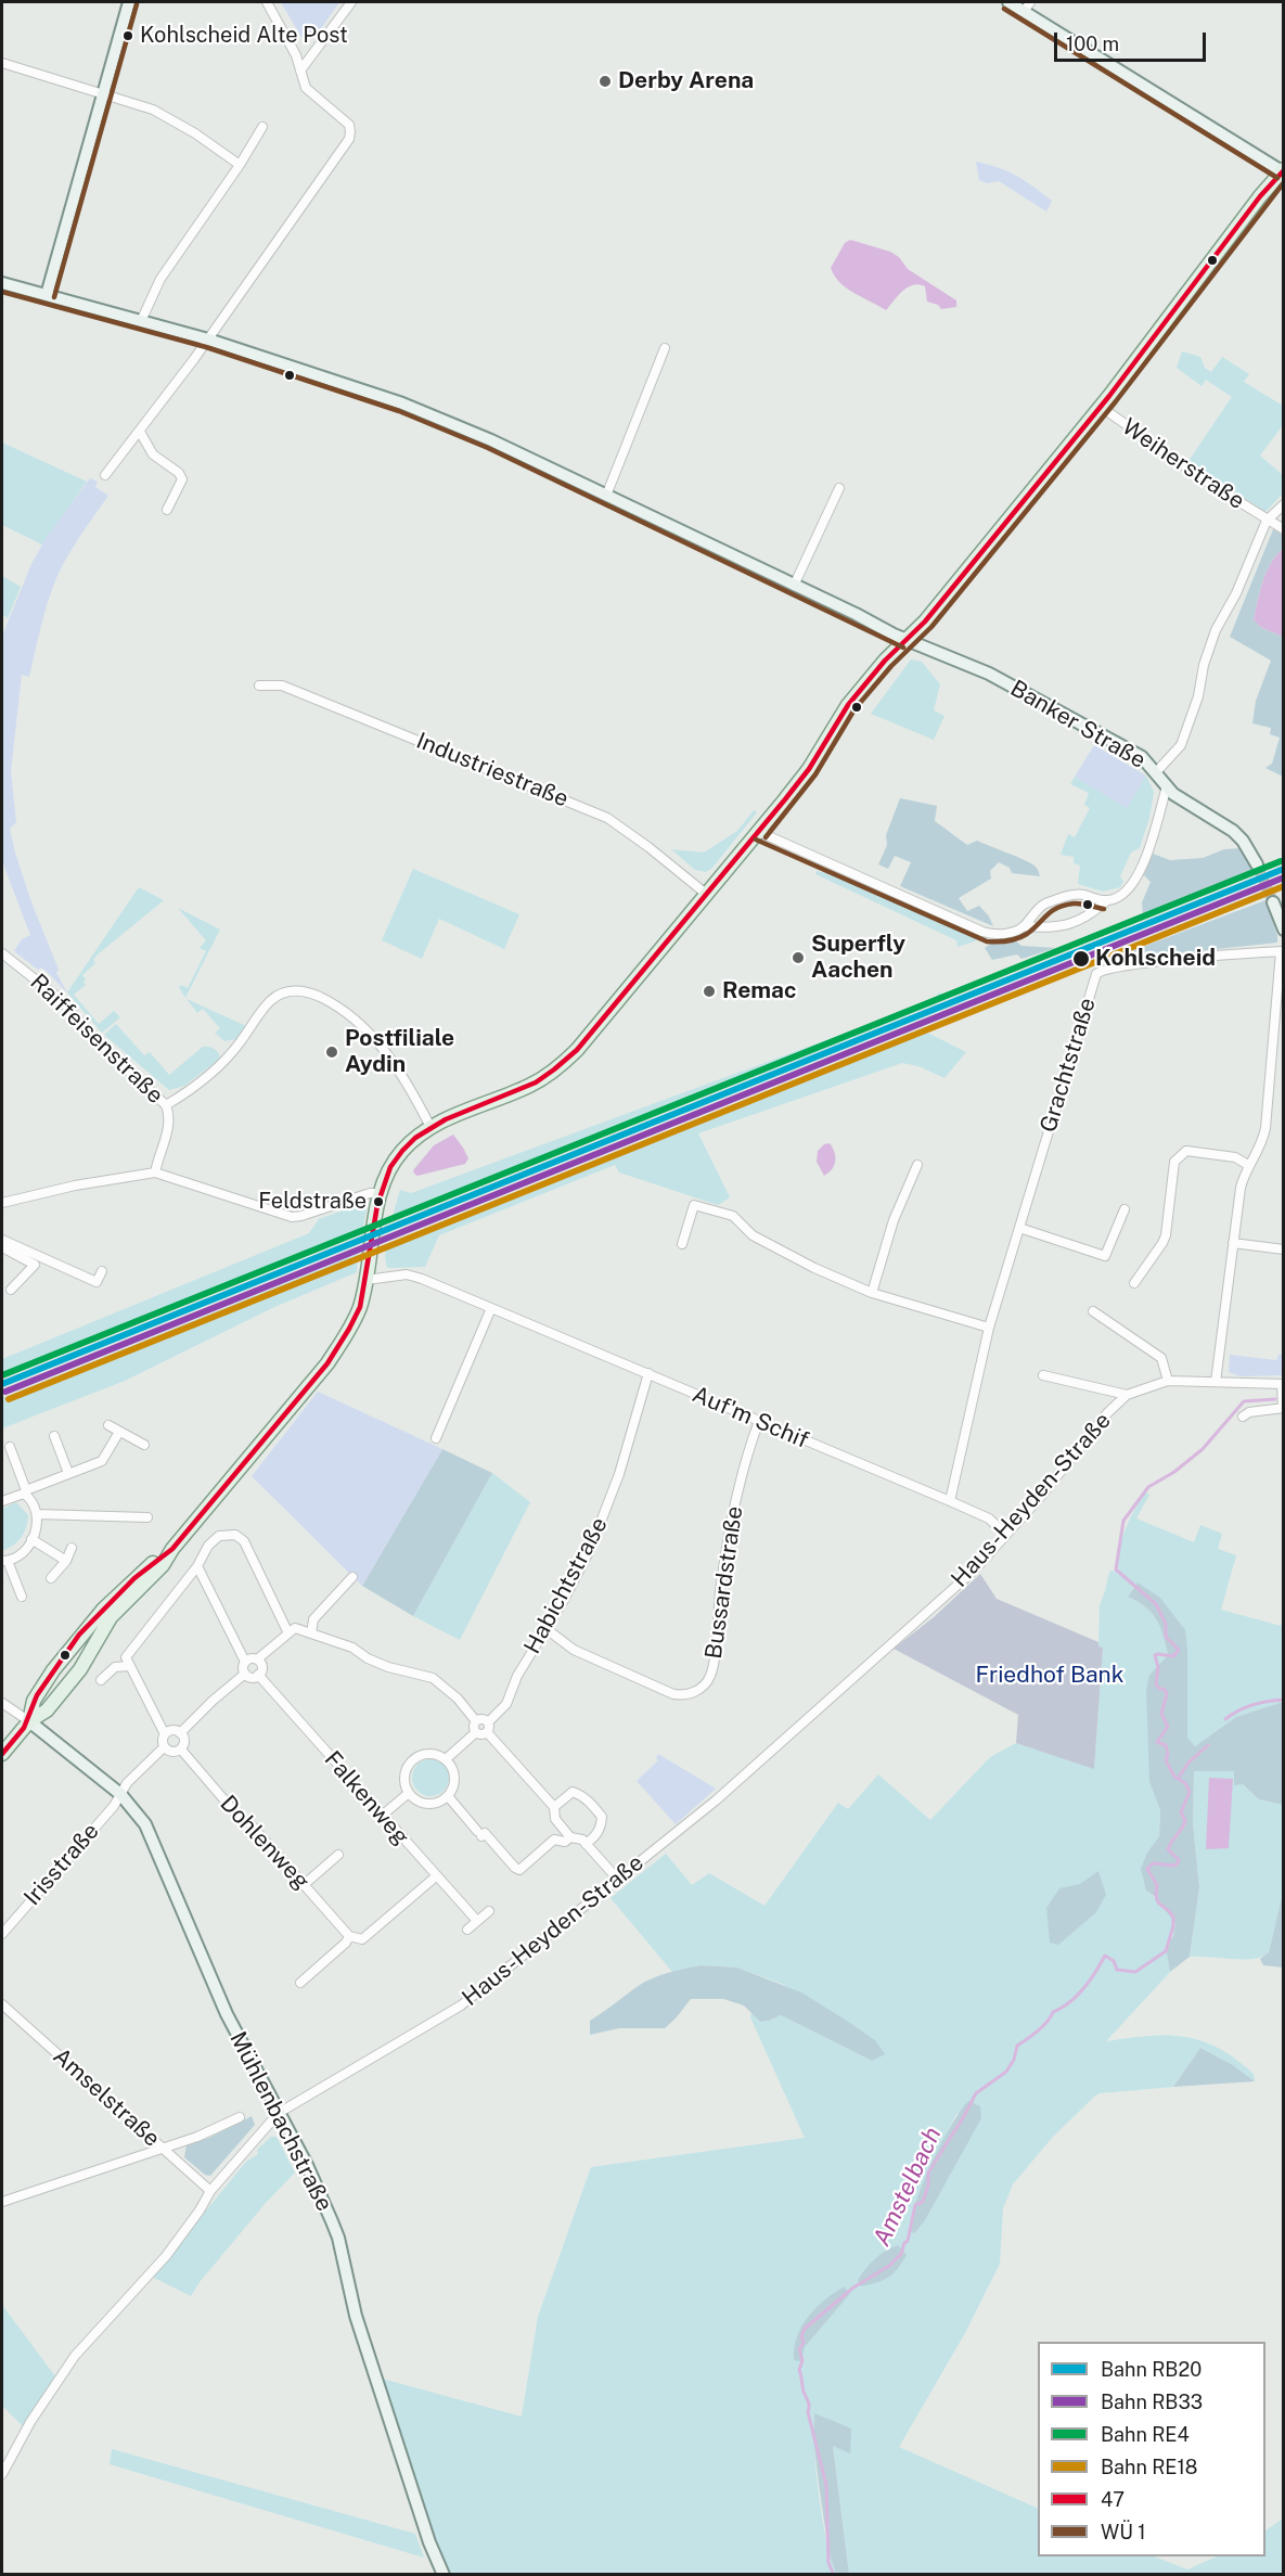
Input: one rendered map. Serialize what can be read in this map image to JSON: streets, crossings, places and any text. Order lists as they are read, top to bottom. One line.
{"streets":{"street":["Weiherstraße","Banker Straße","Industriestraße","Raiffeisenstraße","Grachtstraße","Auf'm Schif","Haus-Heyden-Straße","Bussardstraße","Habichtstraße","Falkenweg","Dohlenweg","Irisstraße","Amselstraße","Mühlenbachstraße"]},"crossings":[["Grachtstraße","Auf'm Schif"],["Auf'm Schif","Haus-Heyden-Straße"],["Auf'm Schif","Bussardstraße"],["Auf'm Schif","Habichtstraße"],["Haus-Heyden-Straße","Amselstraße"],["Haus-Heyden-Straße","Mühlenbachstraße"],["Bussardstraße","Habichtstraße"],["Dohlenweg","Irisstraße"],["Irisstraße","Mühlenbachstraße"]],"water":["Amstelbach"],"parks":["Friedhof Bank"],"places":["Kohlscheid Alte Post","Derby Arena","Superfly Aachen","Kohlscheid","Remac","Postfiliale Aydin","Feldstraße"],"lines":["transit line 47","rail line RE4","rail line RB20","rail line RB33","rail line RE18"],"legend":["Bahn RB20","Bahn RB33","Bahn RE4","Bahn RE18","47","WÜ 1"],"scale_bar":"100 m"}
